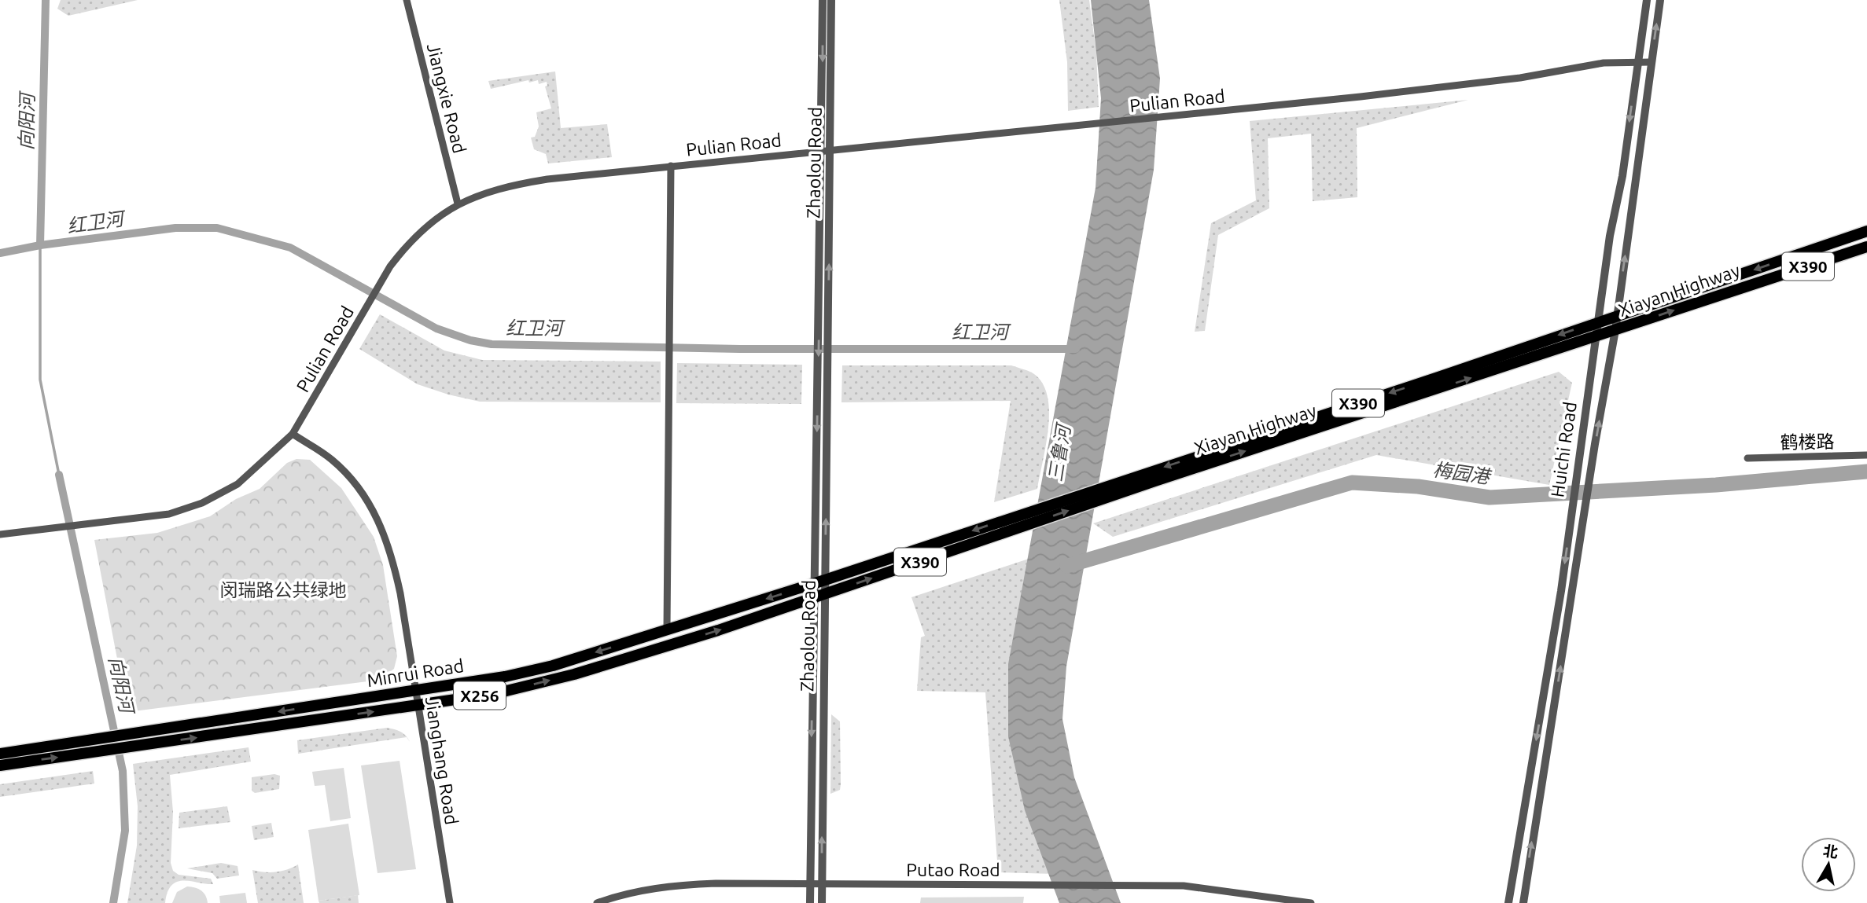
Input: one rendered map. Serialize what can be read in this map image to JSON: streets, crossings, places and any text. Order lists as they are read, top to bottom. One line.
{"streets":{"main road":["X390","Xiayan Highway","Minrui Road","X256"],"street":["Jiangxie Road","Pulian Road","Zhaolou Road","鹤楼路","Huichi Road","Jianghang Road","Putao Road"]},"crossings":[["Jiangxie Road","Pulian Road"],["Pulian Road","Zhaolou Road"],["Pulian Road","Huichi Road"],["Pulian Road","Jianghang Road"],["Zhaolou Road","Xiayan Highway"],["Zhaolou Road","Minrui Road"],["Zhaolou Road","Putao Road"],["Xiayan Highway","Huichi Road"],["Xiayan Highway","Minrui Road"],["Minrui Road","Jianghang Road"]],"water":["向阳河","红卫河","三鲁河","梅园港"],"parks":["闵瑞路公共绿地"],"north":"top"}
